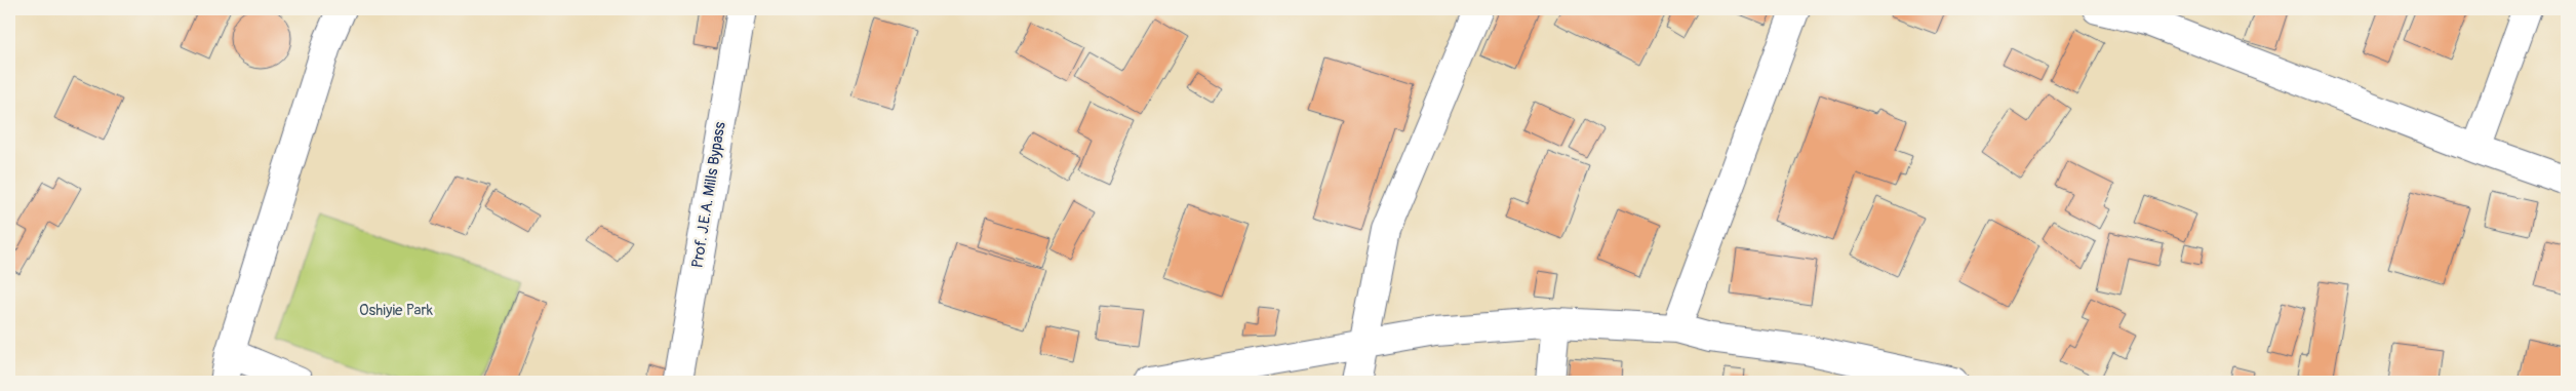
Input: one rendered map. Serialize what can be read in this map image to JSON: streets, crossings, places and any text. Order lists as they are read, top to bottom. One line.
{"streets":{"street":["Prof. J.E.A. Mills Bypass"]},"parks":["Oshiyie Park"]}
